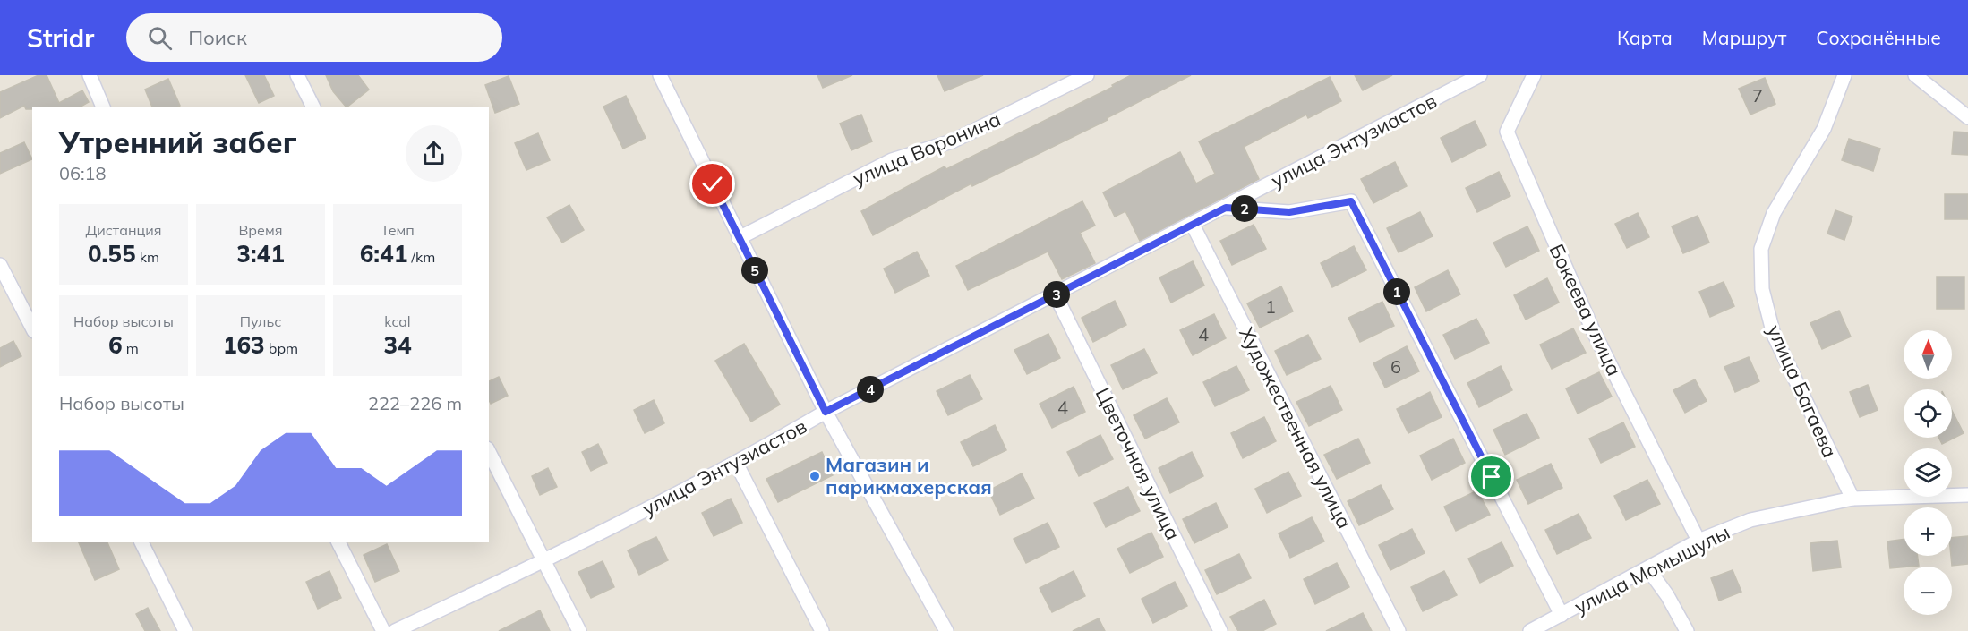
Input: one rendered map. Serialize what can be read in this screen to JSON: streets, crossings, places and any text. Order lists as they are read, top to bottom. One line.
{"streets":{"street":["улица Энтузиастов","улица Воронина","Бокеева улица","улица Багаева","Художественная улица","Цветочная улица","улица Момышулы"]},"crossings":[["улица Энтузиастов","Художественная улица"],["улица Энтузиастов","Цветочная улица"],["Бокеева улица","улица Момышулы"],["улица Багаева","улица Момышулы"]],"places":["Магазин и парикмахерская"],"house_numbers":["7","1","4","6","4"],"north":"top","page":{"header":"Stridr","search":"Поиск","nav":["Карта","Маршрут","Сохранённые"],"heading":["Утренний забег","06:18"],"pins":["2","5","1","3","4"],"stats":[["Дистанция","0.55 km"],["Время","3:41"],["Темп","6:41 /km"],["Набор высоты","6 m"],["Пульс","163 bpm"],["kcal","34"]],"map_buttons":["+","−"],"chart":["Набор высоты","222–226 m"]}}
